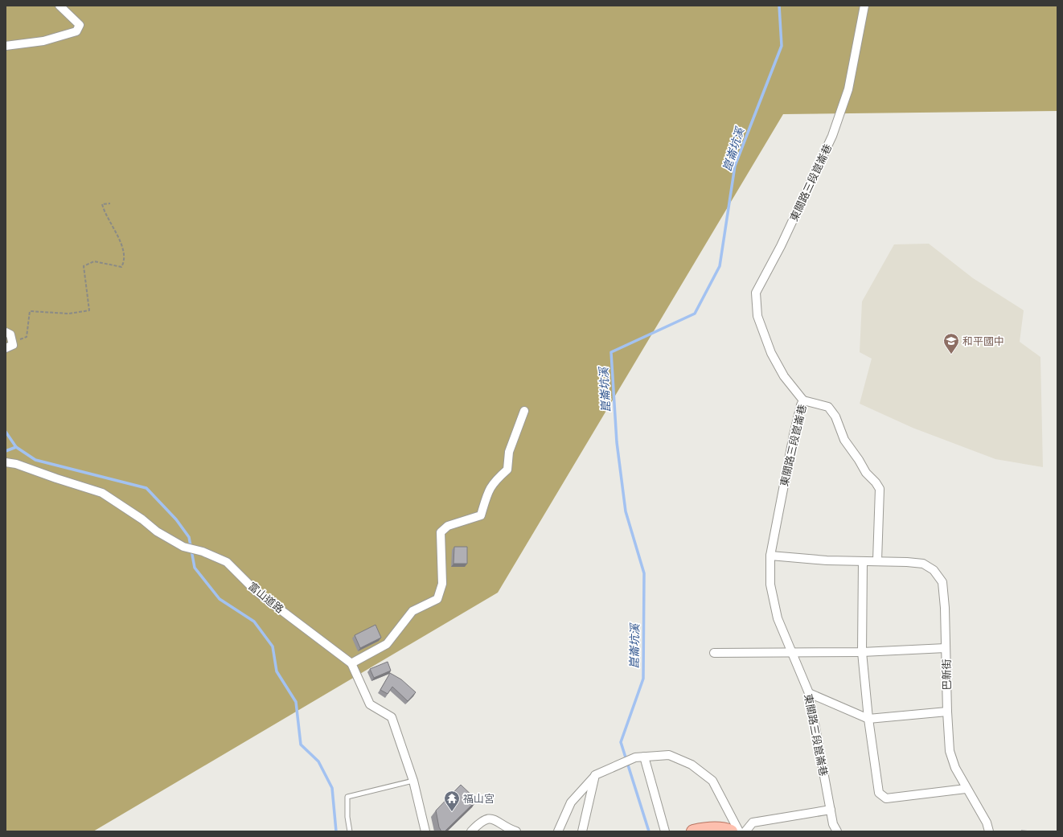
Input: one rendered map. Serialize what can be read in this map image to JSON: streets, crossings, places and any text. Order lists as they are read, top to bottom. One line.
{"streets":{"street":["東關路三段崑崙巷","富山道路","巴新街"]},"crossings":[["東關路三段崑崙巷","巴新街"]],"water":["崑崙坑溪"],"places":{"school or university":["和平國中"],"temple":["福山宮"]}}
